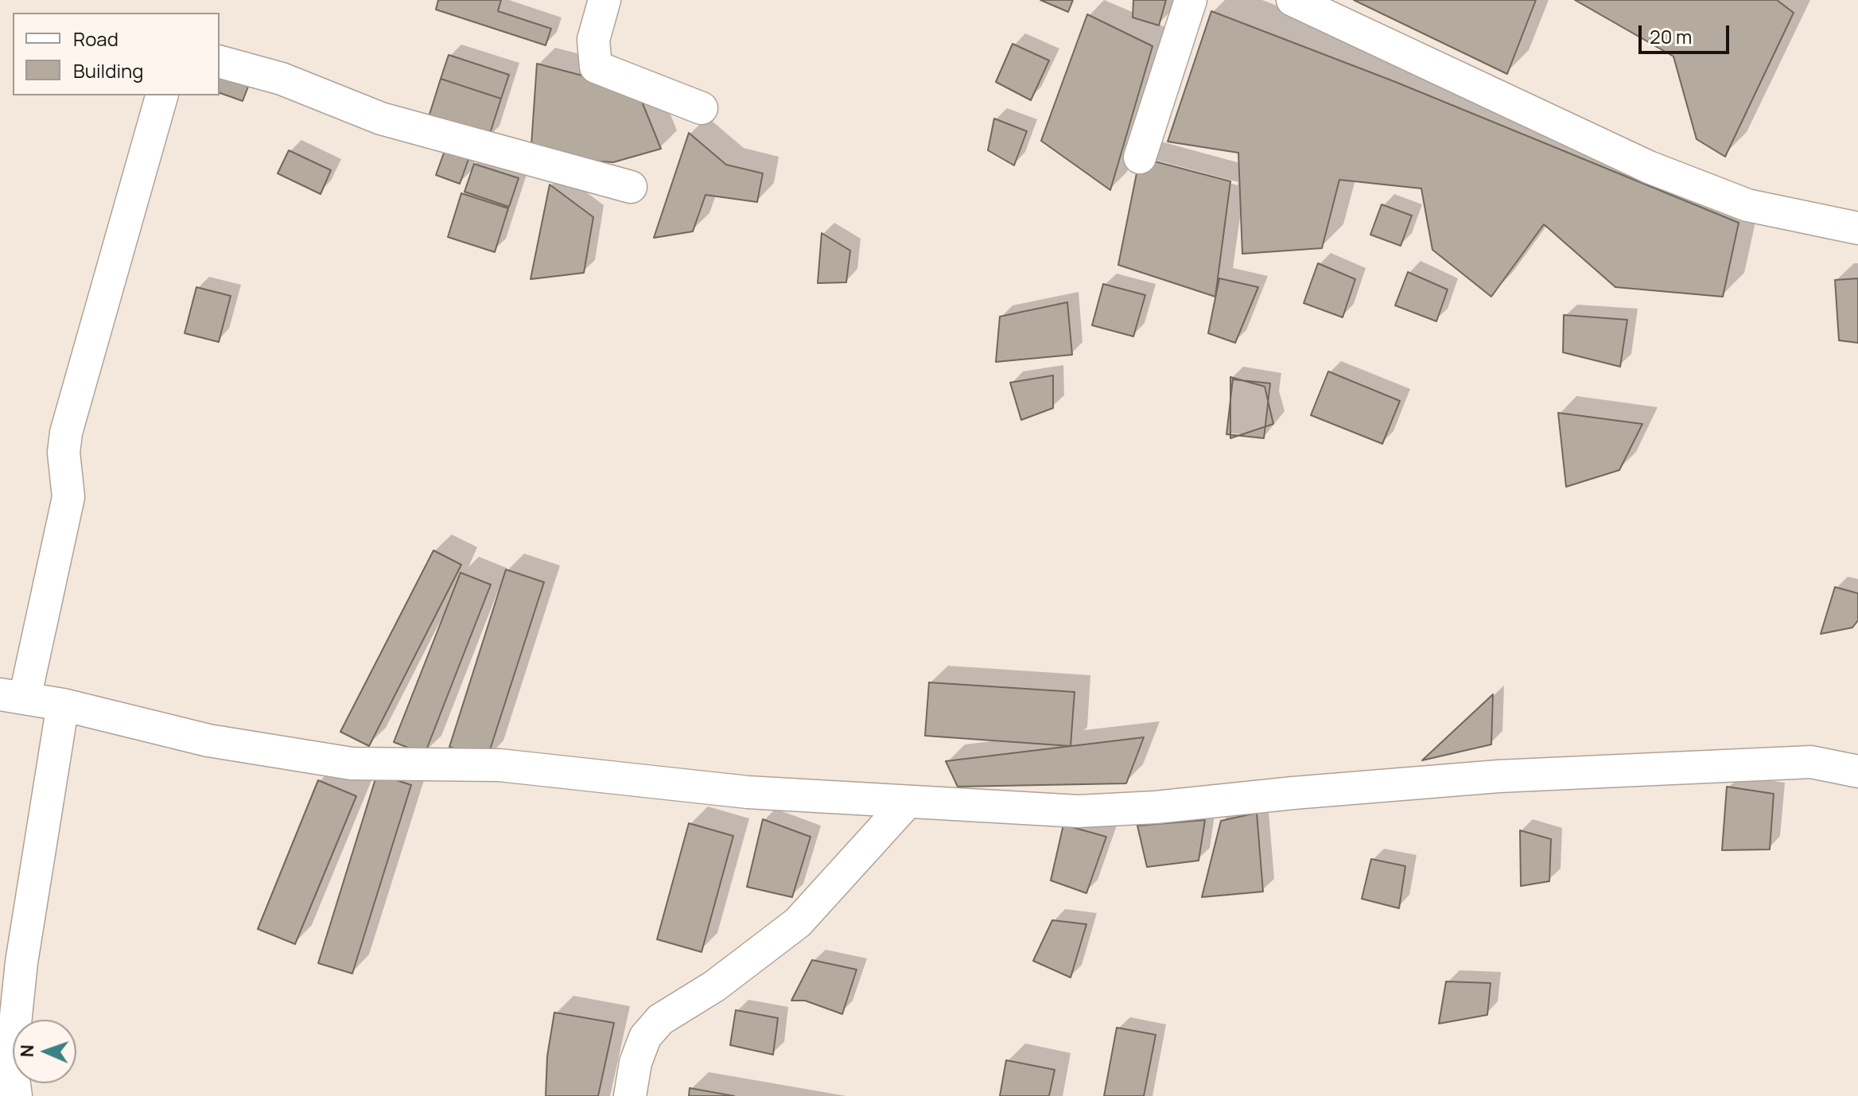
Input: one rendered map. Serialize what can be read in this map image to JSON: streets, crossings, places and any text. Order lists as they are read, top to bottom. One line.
{"legend":["Road","Building"],"scale_bar":"20 m","north":"left"}
